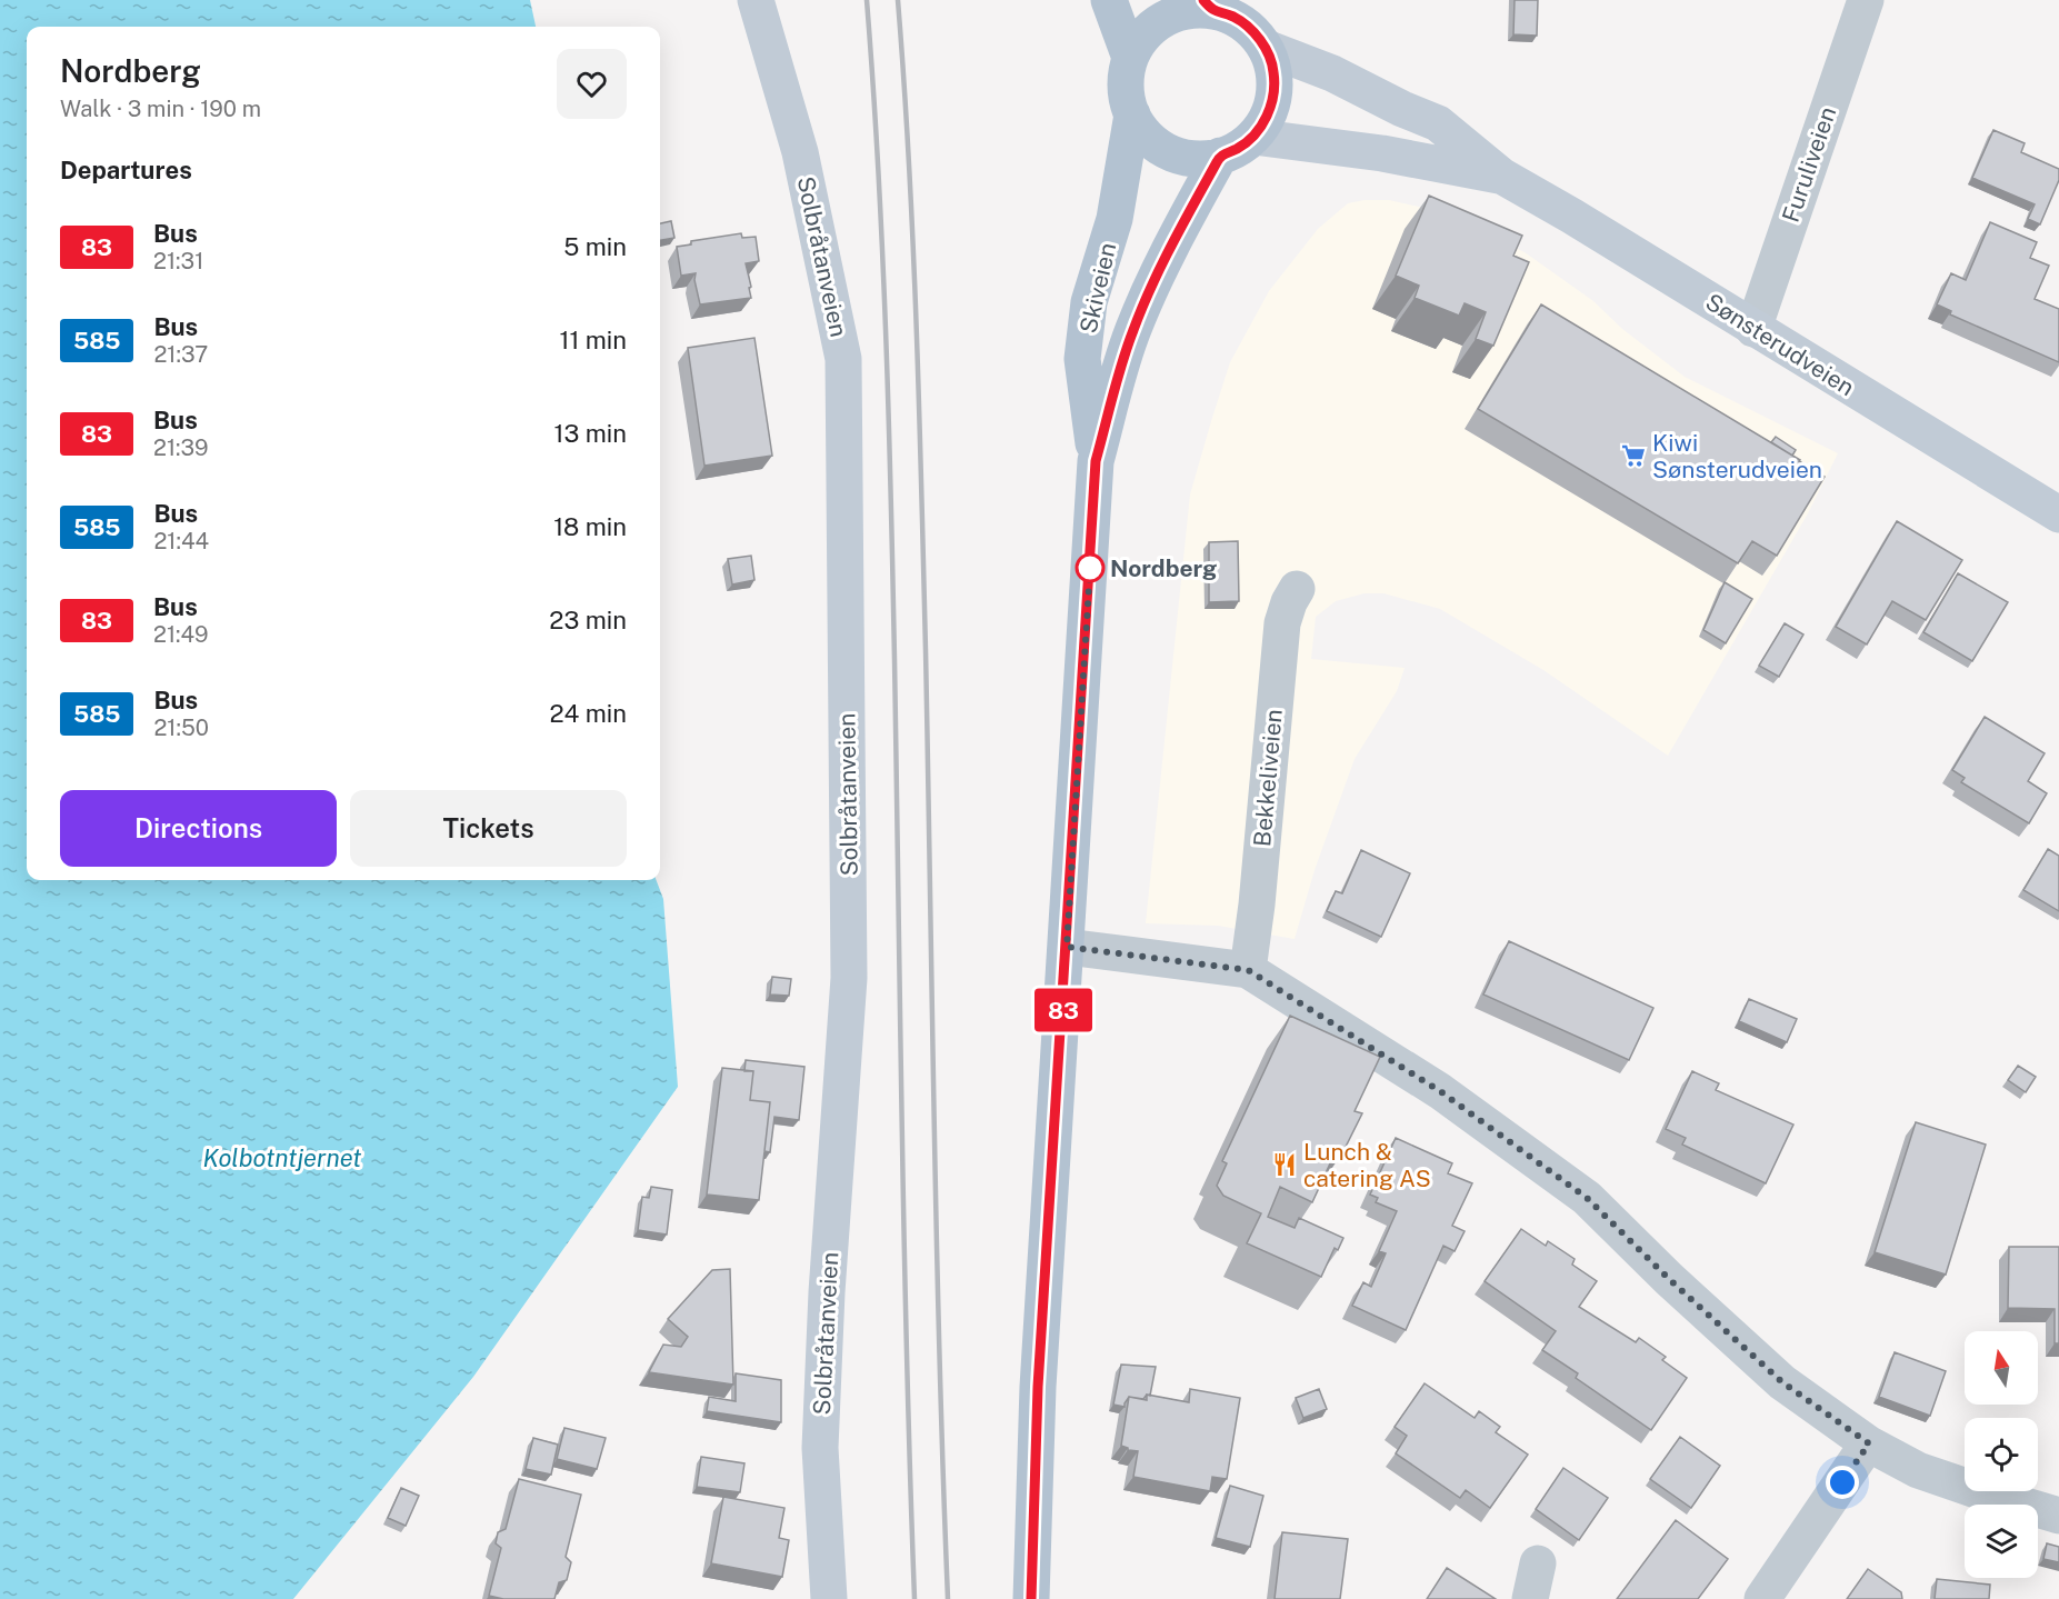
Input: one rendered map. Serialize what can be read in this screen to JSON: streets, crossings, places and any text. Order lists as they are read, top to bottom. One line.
{"streets":{"main road":["Skiveien"],"street":["Furuliveien","Solbråtanveien","Sønsterudveien","Bekkeliveien"]},"crossings":[["Furuliveien","Sønsterudveien"],["Skiveien","Sønsterudveien"]],"water":["Kolbotntjernet"],"places":{"supermarket":["Kiwi Sønsterudveien"],"other":["Nordberg"],"restaurant":["Lunch & catering AS"]},"lines":["bus line 83"],"north":"top","page":{"on_map":"83","heading":[["Nordberg","Walk · 3 min · 190 m"],"Departures"],"list":[{"mark":"83","name":"Bus","note":"21:31","value":"5 min"},{"mark":"585","name":"Bus","note":"21:37","value":"11 min"},{"mark":"83","name":"Bus","note":"21:39","value":"13 min"},{"mark":"585","name":"Bus","note":"21:44","value":"18 min"},{"mark":"83","name":"Bus","note":"21:49","value":"23 min"},{"mark":"585","name":"Bus","note":"21:50","value":"24 min"}],"buttons":["Directions","Tickets"]}}
